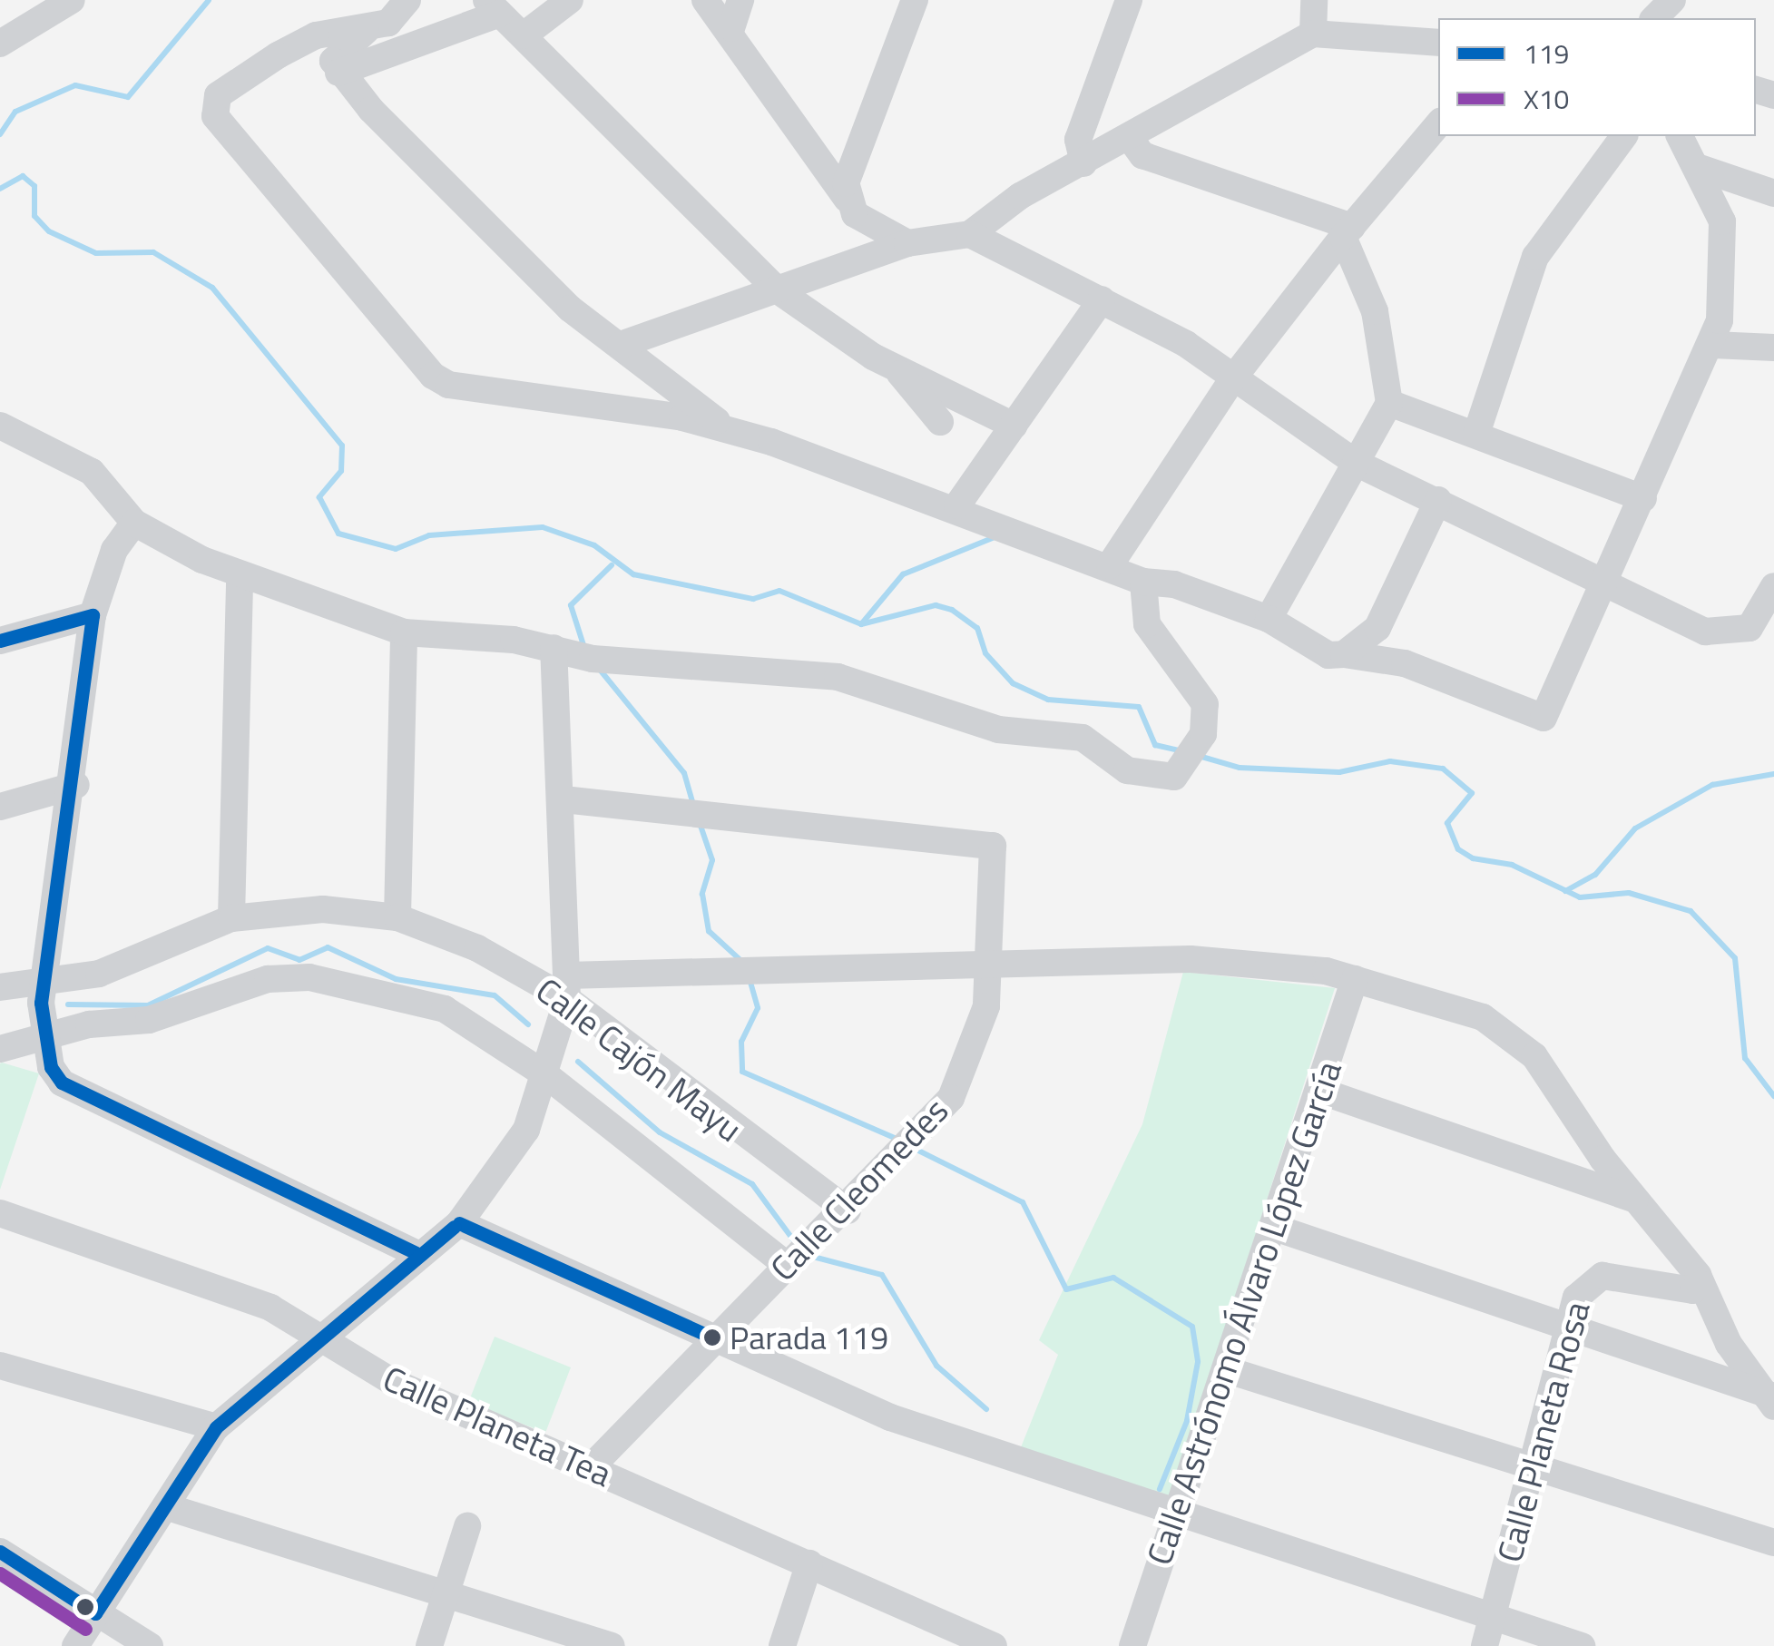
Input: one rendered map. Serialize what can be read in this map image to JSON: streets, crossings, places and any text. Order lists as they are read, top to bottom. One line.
{"streets":{"street":["Calle Cajón Mayu","Calle Cleomedes","Calle Astrónomo Álvaro López García","Calle Planeta Tea","Calle Planeta Rosa"]},"crossings":[["Calle Cajón Mayu","Calle Cleomedes"],["Calle Cleomedes","Calle Planeta Tea"]],"places":["Parada 119"],"lines":["transit line 119","transit line X10"],"legend":["119","X10"]}
